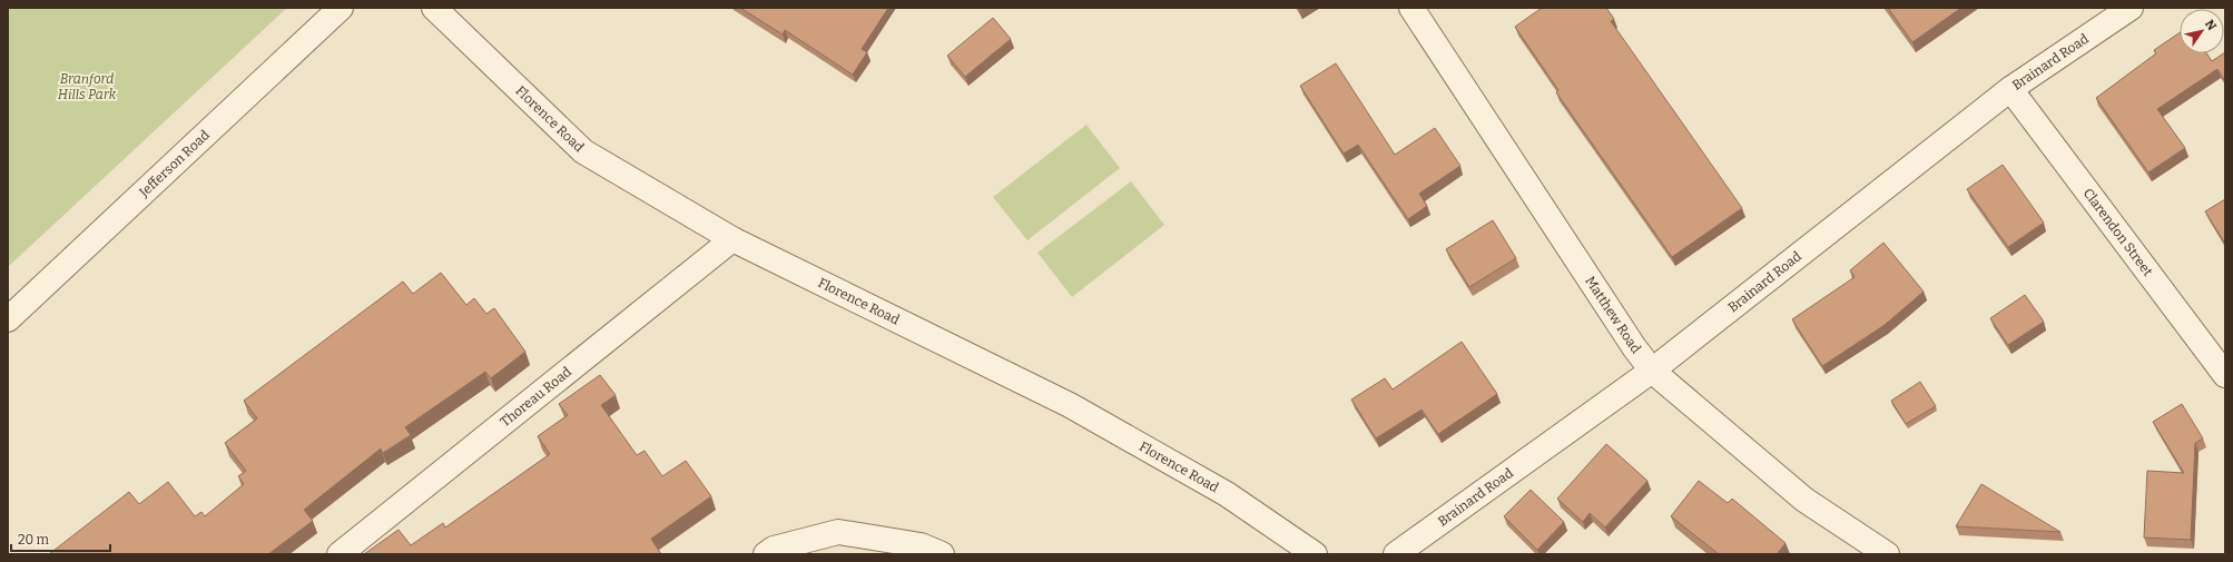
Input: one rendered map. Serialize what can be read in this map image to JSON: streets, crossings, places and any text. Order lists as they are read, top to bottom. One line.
{"streets":{"street":["Brainard Road","Florence Road","Jefferson Road","Clarendon Street","Matthew Road","Thoreau Road"]},"crossings":[["Brainard Road","Clarendon Street"],["Brainard Road","Matthew Road"],["Florence Road","Thoreau Road"]],"parks":["Branford Hills Park"],"scale_bar":"20 m","north":"top right"}
